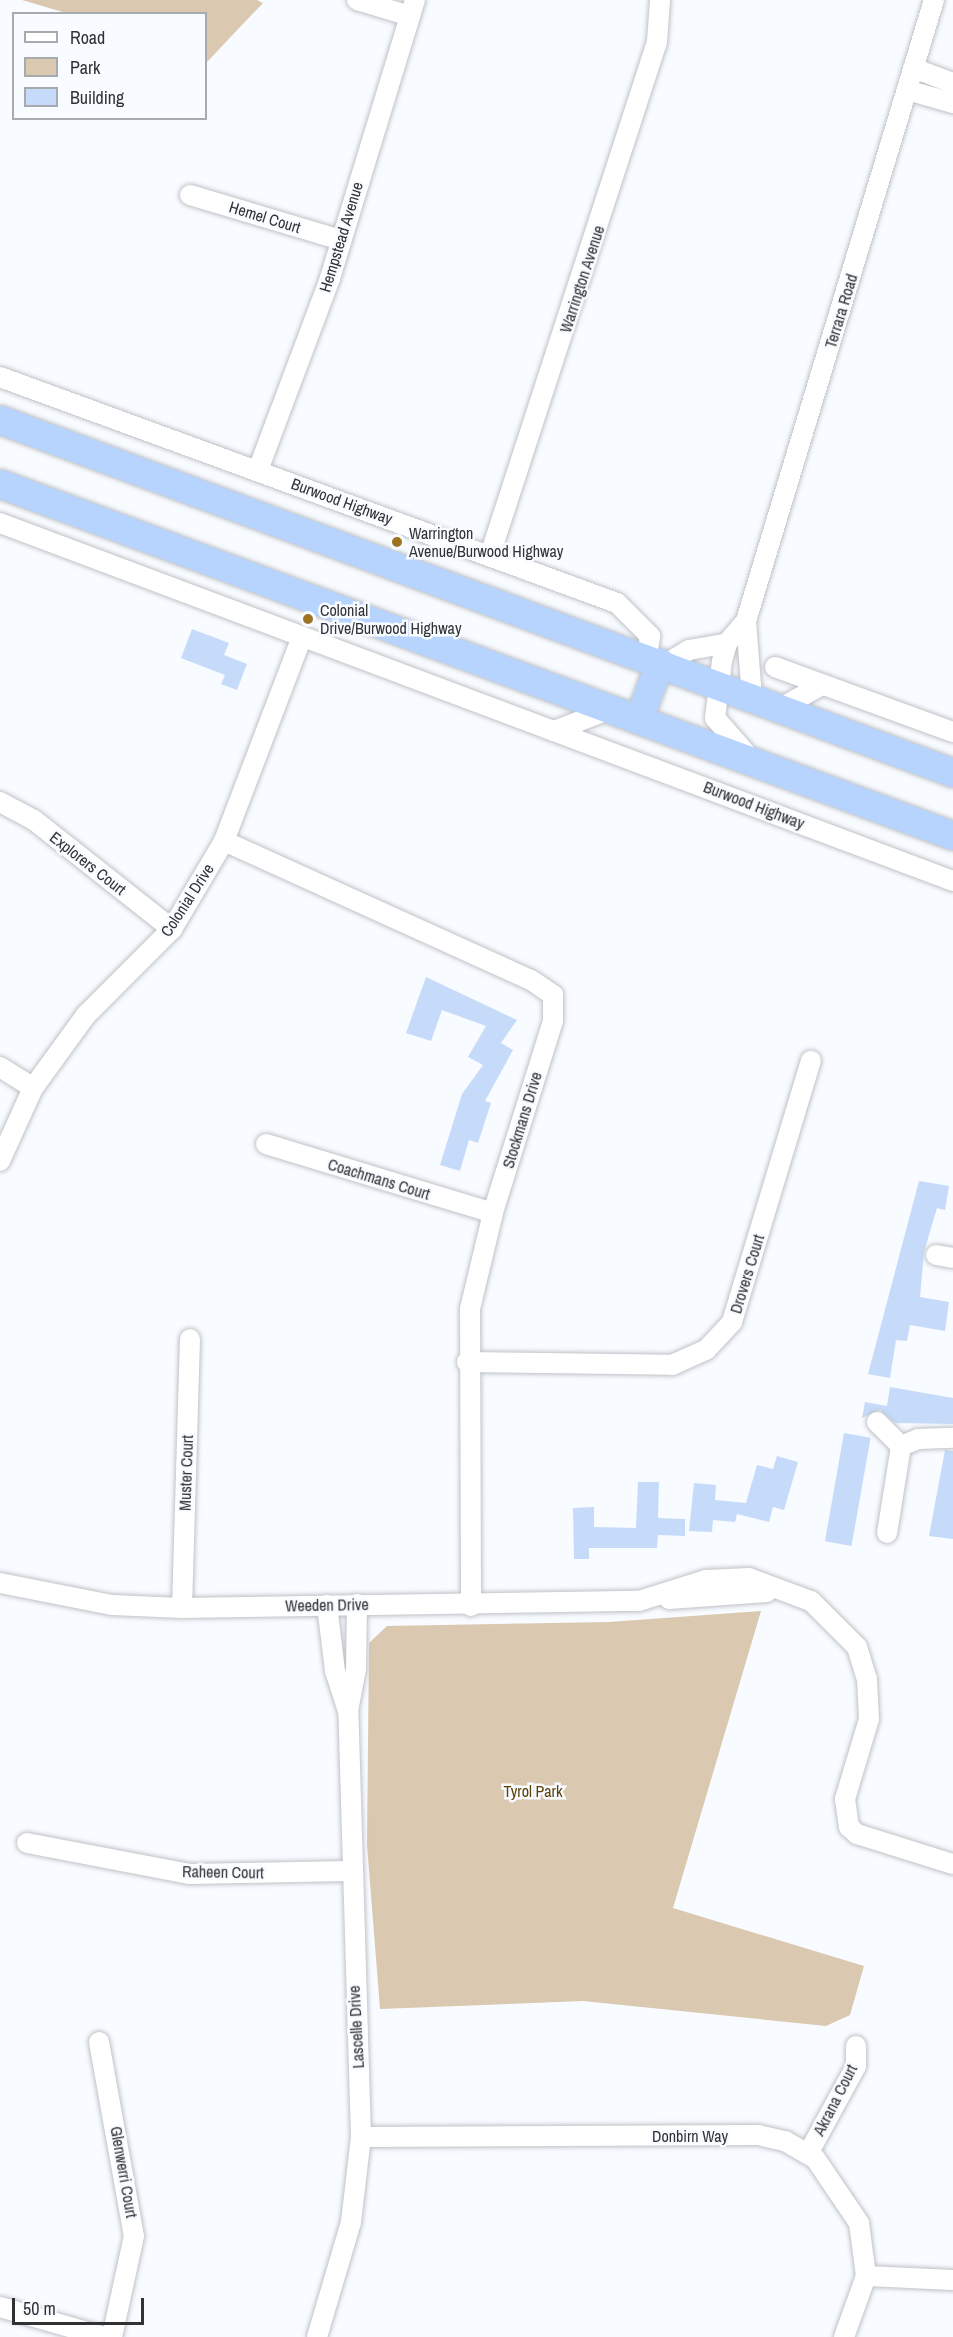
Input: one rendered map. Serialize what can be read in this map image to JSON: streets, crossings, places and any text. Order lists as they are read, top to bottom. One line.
{"streets":{"street":["Hemel Court","Hempstead Avenue","Warrington Avenue","Terrara Road","Burwood Highway","Explorers Court","Colonial Drive","Stockmans Drive","Coachmans Court","Drovers Court","Muster Court","Weeden Drive","Raheen Court","Lascelle Drive","Akrana Court","Donbirn Way","Glenwerri Court"]},"crossings":[["Hemel Court","Hempstead Avenue"],["Hempstead Avenue","Burwood Highway"],["Warrington Avenue","Burwood Highway"],["Burwood Highway","Colonial Drive"],["Explorers Court","Colonial Drive"],["Colonial Drive","Stockmans Drive"],["Stockmans Drive","Coachmans Court"],["Stockmans Drive","Drovers Court"],["Stockmans Drive","Weeden Drive"],["Muster Court","Weeden Drive"],["Weeden Drive","Lascelle Drive"],["Raheen Court","Lascelle Drive"],["Lascelle Drive","Donbirn Way"],["Akrana Court","Donbirn Way"]],"parks":["Tyrol Park"],"places":["Warrington Avenue/Burwood Highway","Colonial Drive/Burwood Highway"],"legend":["Road","Park","Building"],"scale_bar":"50 m"}
